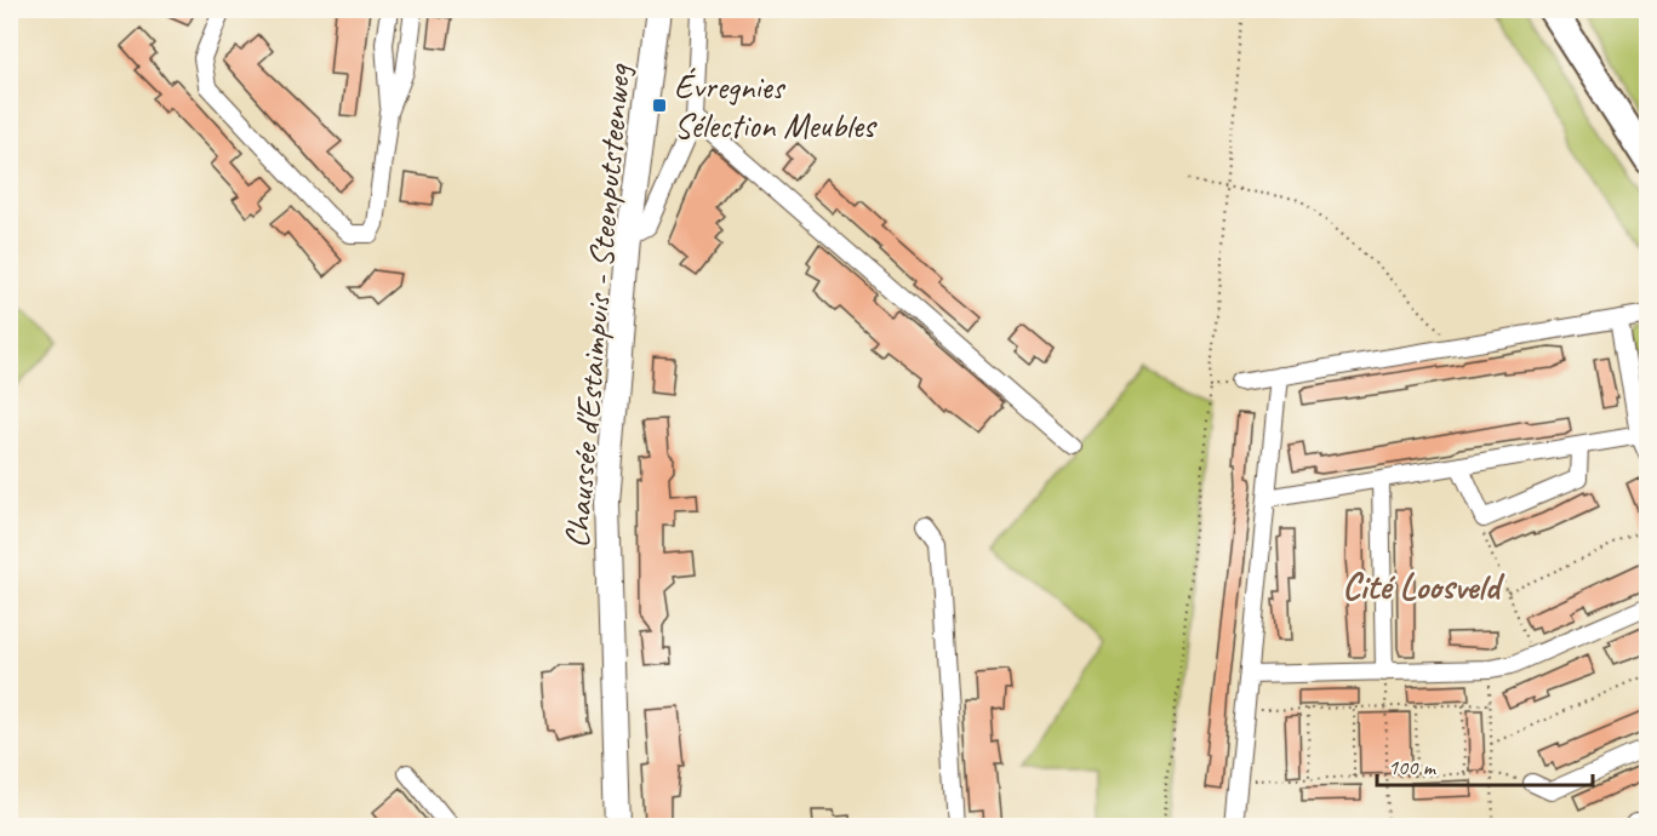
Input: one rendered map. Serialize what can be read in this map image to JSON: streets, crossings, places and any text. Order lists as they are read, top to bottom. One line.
{"streets":{"main road":["Chaussée d'Estaimpuis - Steenputsteenweg"]},"districts":["Cité Loosveld"],"places":{"transit":["Évregnies Sélection Meubles"]},"scale_bar":"100 m"}
